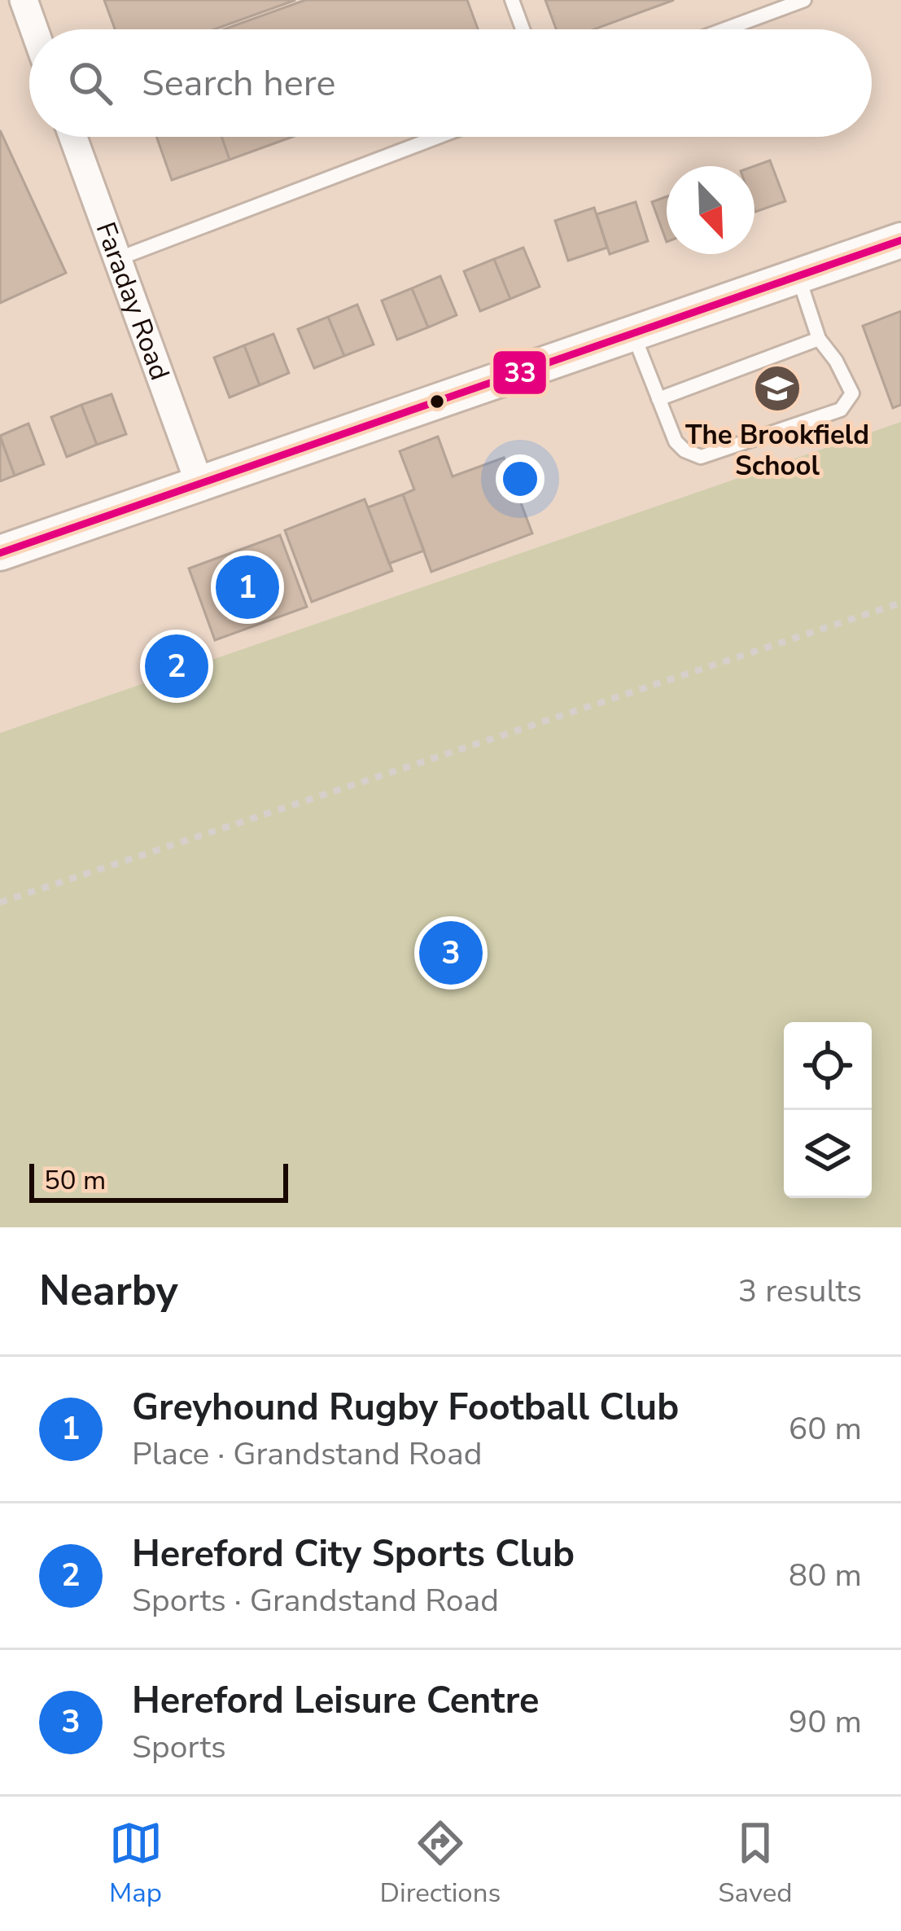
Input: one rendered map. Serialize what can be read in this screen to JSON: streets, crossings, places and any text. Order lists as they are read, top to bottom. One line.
{"streets":{"street":["Faraday Road"]},"places":{"school or university":["The Brookfield School"]},"lines":["transit line 33"],"scale_bar":"50 m","north":"bottom right","page":{"search":"Search here","pins":["1","2","3"],"scale":"50 m","heading":["Nearby","3 results"],"list":[{"mark":"1","name":"Greyhound Rugby Football Club","note":"Place · Grandstand Road","value":"60 m"},{"mark":"2","name":"Hereford City Sports Club","note":"Sports · Grandstand Road","value":"80 m"},{"mark":"3","name":"Hereford Leisure Centre","note":"Sports","value":"90 m"}],"nav":["Map","Directions","Saved"]}}
